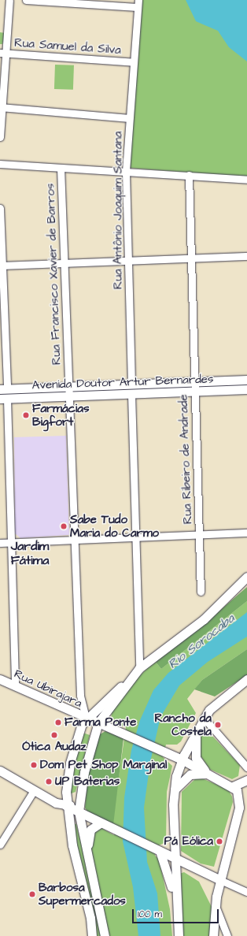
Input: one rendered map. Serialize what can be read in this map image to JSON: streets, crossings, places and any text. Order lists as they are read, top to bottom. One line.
{"streets":{"main road":["Avenida Doutor Artur Bernardes","Rua Ubirajara"],"street":["Rua Samuel da Silva","Rua Antônio Joaquim Santana","Rua Francisco Xavier de Barros","Rua Ribeiro de Andrade"]},"crossings":[["Rua Samuel da Silva","Rua Antônio Joaquim Santana"],["Rua Antônio Joaquim Santana","Avenida Doutor Artur Bernardes"],["Rua Francisco Xavier de Barros","Avenida Doutor Artur Bernardes"],["Rua Francisco Xavier de Barros","Rua Ubirajara"],["Avenida Doutor Artur Bernardes","Rua Ribeiro de Andrade"]],"districts":["Jardim Fátima"],"water":["Rio Sorocaba"],"places":["Farmácias Bigfort","Sabe Tudo Maria do Carmo","Farma Ponte","Rancho da Costela","Ótica Audaz","Dom Pet Shop Marginal","UP Baterias","Pá Eólica","Barbosa Supermercados"],"scale_bar":"100 m"}
